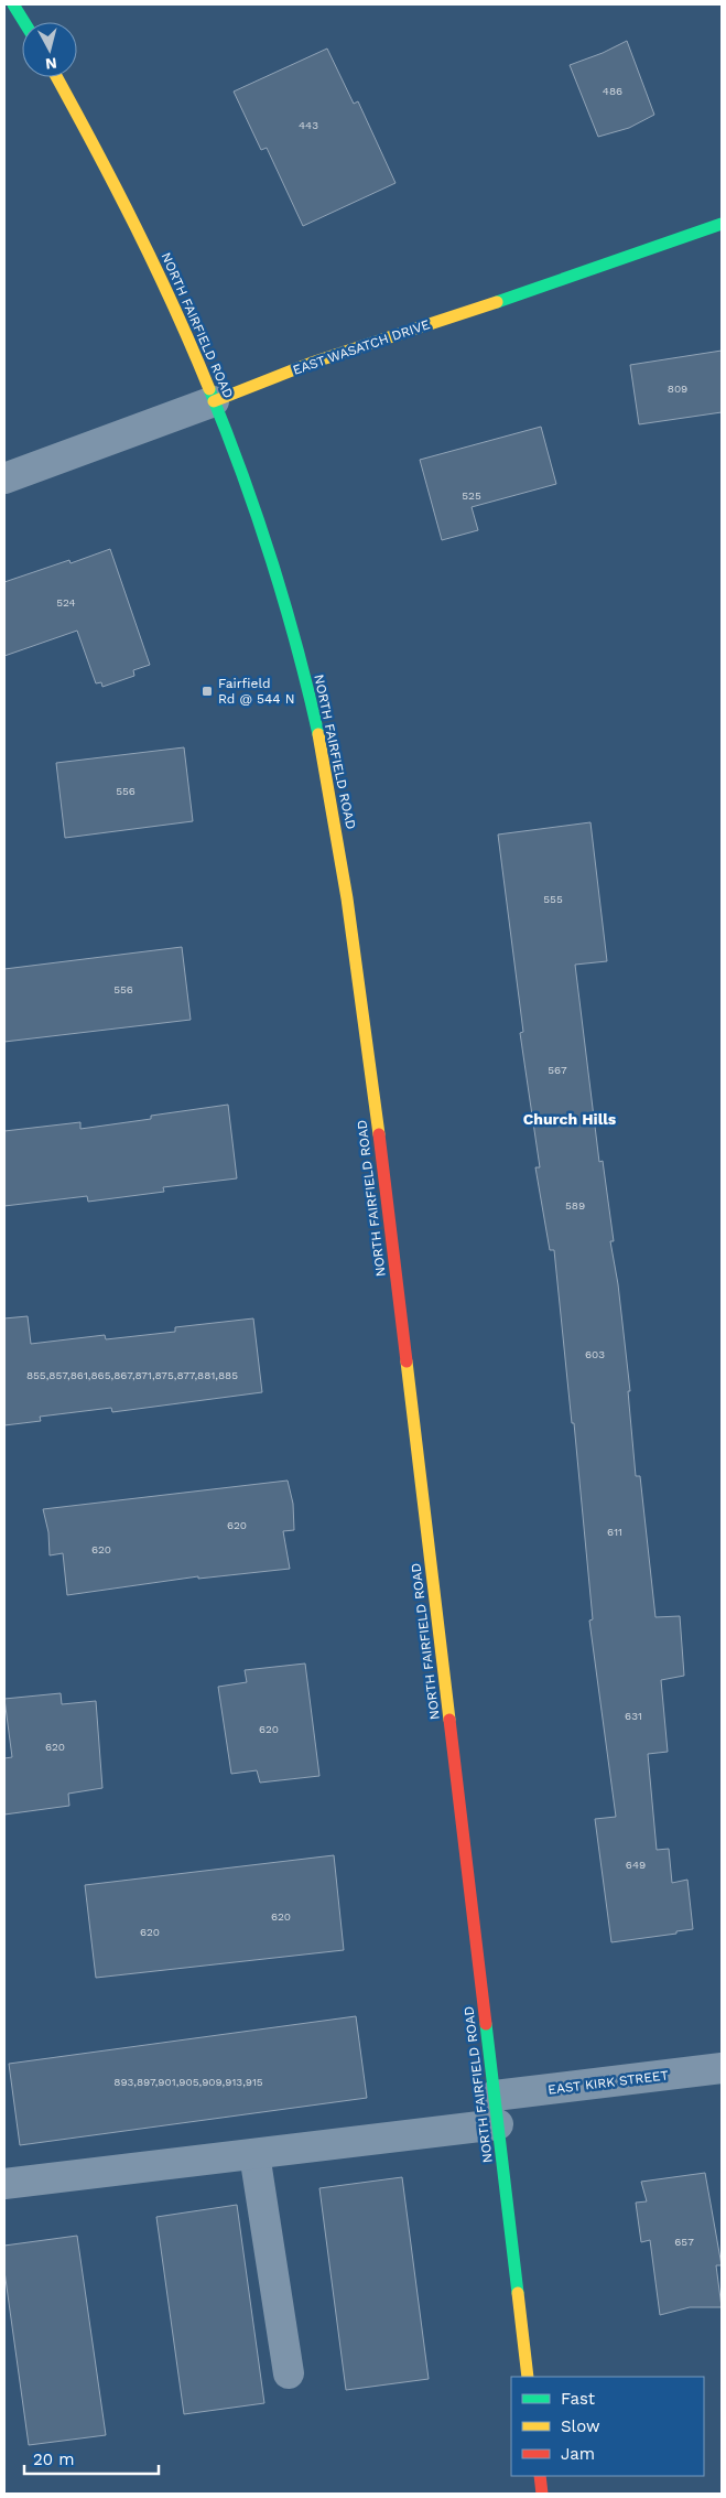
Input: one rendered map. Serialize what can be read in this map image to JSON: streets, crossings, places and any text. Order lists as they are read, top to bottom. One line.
{"streets":{"main road":["NORTH FAIRFIELD ROAD","EAST WASATCH DRIVE"],"street":["EAST KIRK STREET"]},"crossings":[["NORTH FAIRFIELD ROAD","EAST WASATCH DRIVE"],["NORTH FAIRFIELD ROAD","EAST KIRK STREET"]],"districts":["Church Hills"],"places":{"transit":["Fairfield Rd @ 544 N"]},"house_numbers":["486","443","809","525","524","556","555","556","567","589","603","855,857,861,865,867,871,875,877,881,885","620","611","620","631","620","620","649","620","620","893,897,901,905,909,913,915","657"],"legend":["Fast","Slow","Jam"],"scale_bar":"20 m","north":"bottom"}
